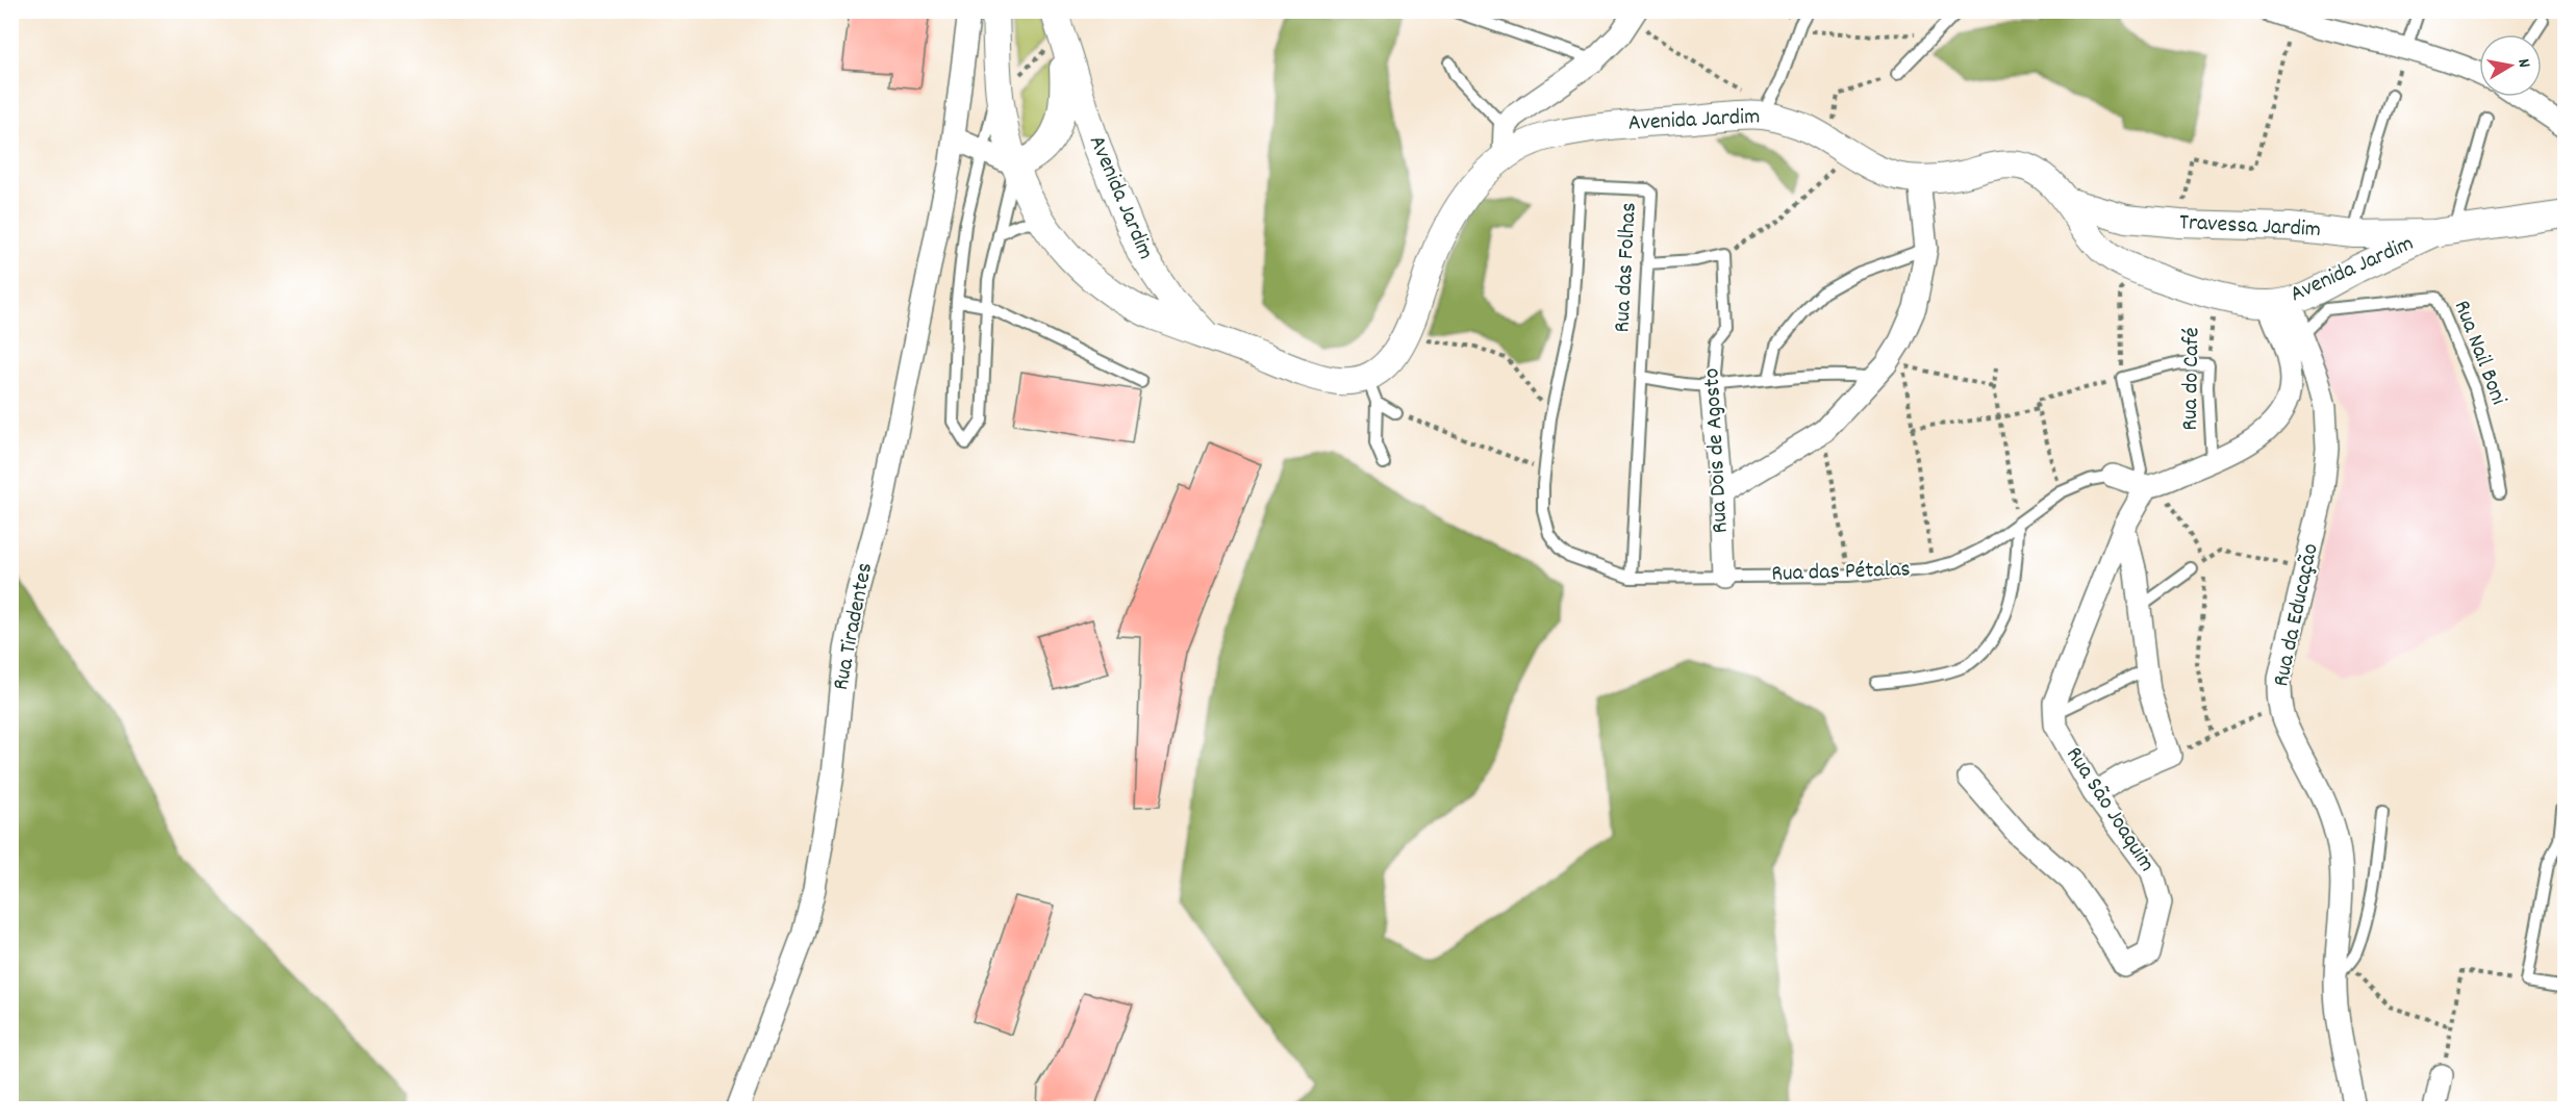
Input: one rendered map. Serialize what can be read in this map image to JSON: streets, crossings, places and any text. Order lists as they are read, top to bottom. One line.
{"streets":{"street":["Avenida Jardim","Travessa Jardim","Rua Dois de Agosto","Rua das Pétalas","Rua da Educação","Rua Tiradentes","Rua São Joaquim"],"lane":["Rua das Folhas","Rua Nail Boni","Rua do Café"]},"crossings":[["Avenida Jardim","Travessa Jardim"],["Avenida Jardim","Rua do Café"],["Avenida Jardim","Rua da Educação"],["Rua das Folhas","Rua das Pétalas"],["Rua Nail Boni","Rua da Educação"],["Rua Dois de Agosto","Rua das Pétalas"]],"north":"right"}
